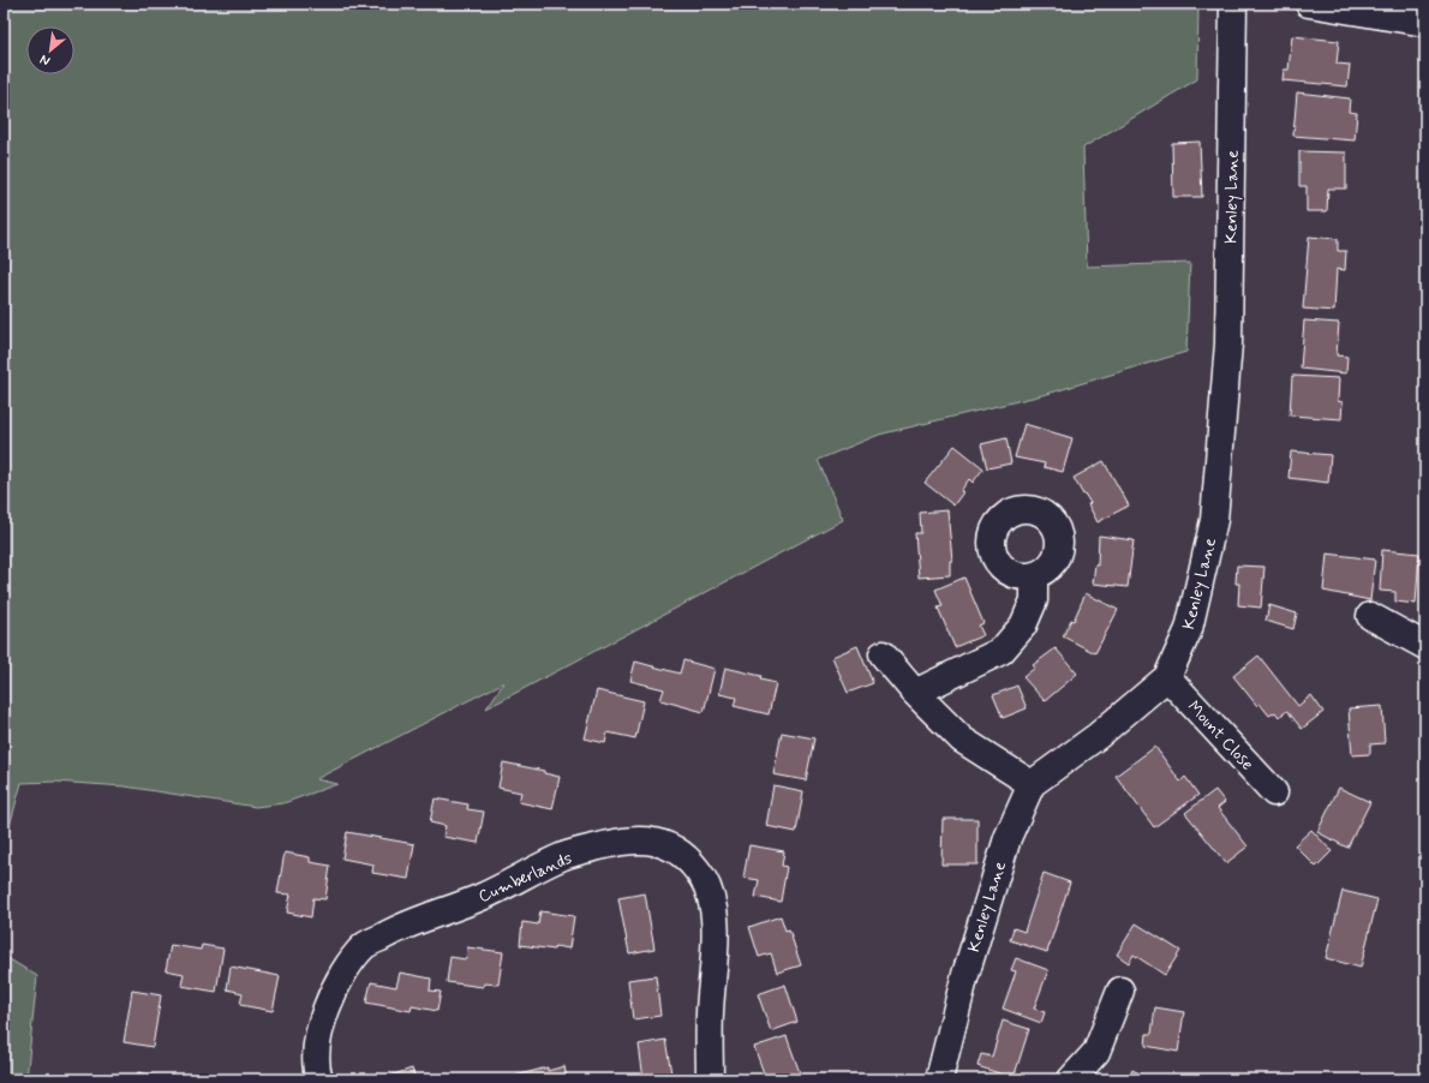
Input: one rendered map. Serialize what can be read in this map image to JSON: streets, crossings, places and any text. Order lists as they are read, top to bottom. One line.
{"streets":{"street":["Kenley Lane","Mount Close","Cumberlands"]},"crossings":[["Kenley Lane","Mount Close"]],"north":"bottom left"}
